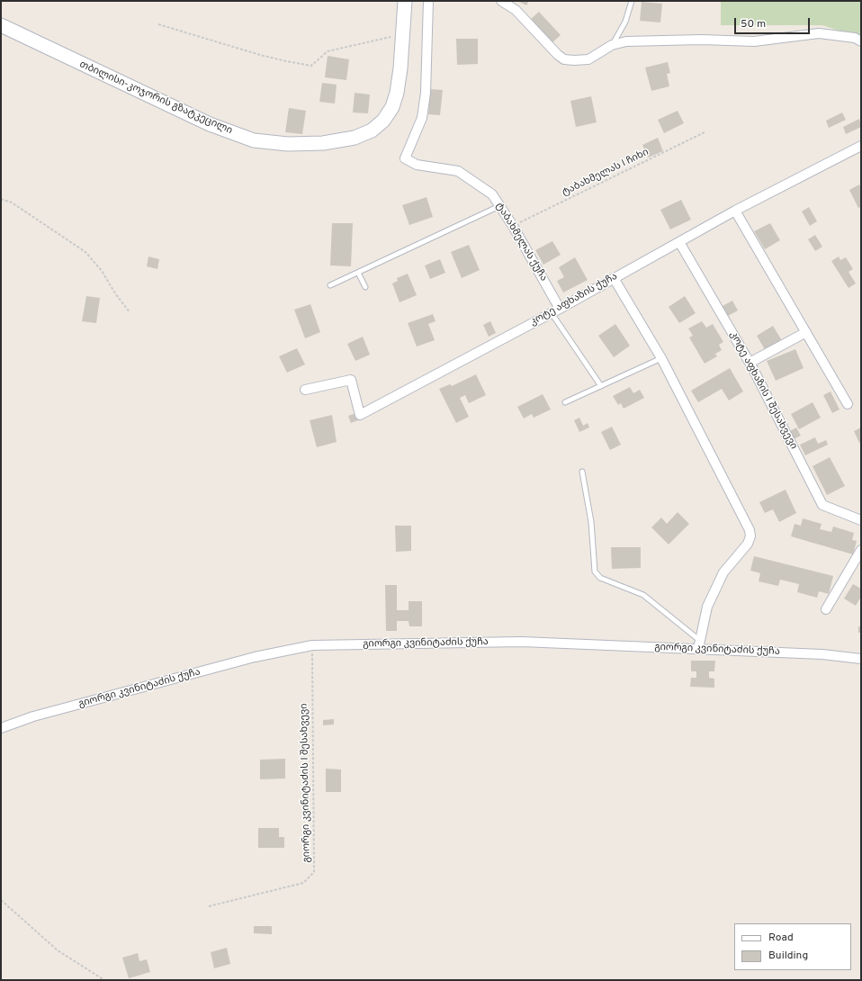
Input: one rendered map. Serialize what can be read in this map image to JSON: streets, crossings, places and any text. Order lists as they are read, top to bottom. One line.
{"streets":{"main road":["თბილისი-კოჯორის გზატკეცილი"],"street":["ტაბახმელას ქუჩა","კოტე აფხაზის ქუჩა","კოტე აფხაზის I შესახვევი","გიორგი კვინიტაძის ქუჩა"],"path":["ტაბახმელას I ჩიხი","გიორგი კვინიტაძის I შესახვევი"]},"crossings":[["ტაბახმელას I ჩიხი","ტაბახმელას ქუჩა"],["ტაბახმელას ქუჩა","კოტე აფხაზის ქუჩა"],["კოტე აფხაზის ქუჩა","კოტე აფხაზის I შესახვევი"],["გიორგი კვინიტაძის ქუჩა","გიორგი კვინიტაძის I შესახვევი"]],"legend":["Road","Building"],"scale_bar":"50 m"}
